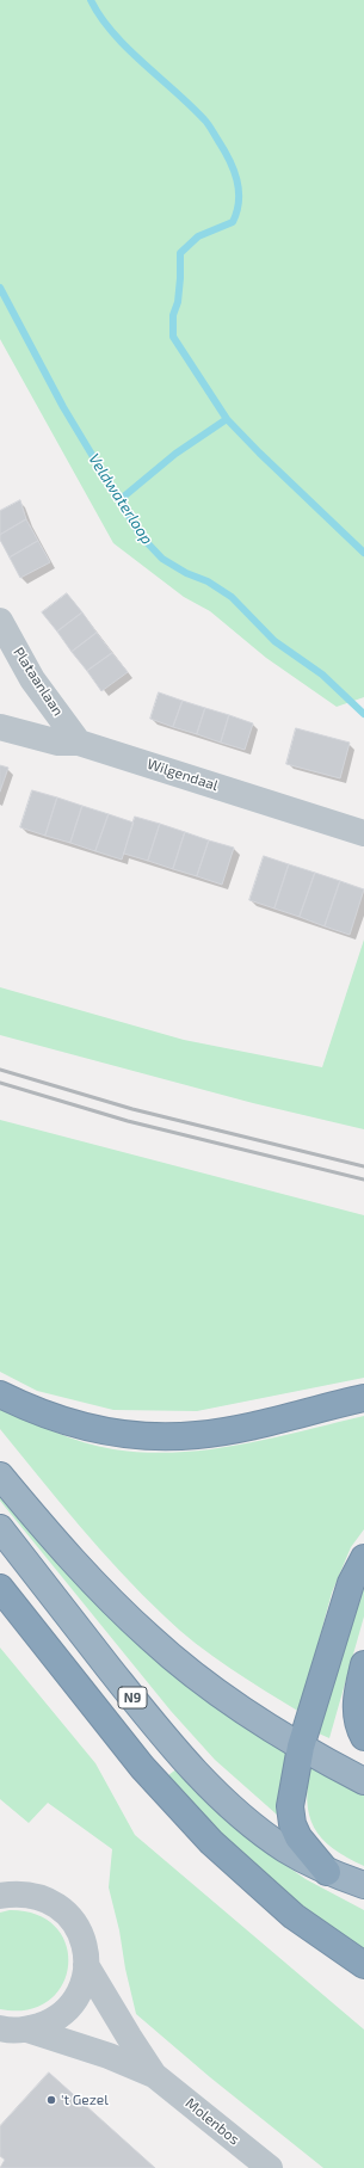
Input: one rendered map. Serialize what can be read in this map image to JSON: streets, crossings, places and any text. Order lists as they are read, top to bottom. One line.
{"streets":{"highway":["N9"],"street":["Plataanlaan","Wilgendaal","Molenbos"]},"crossings":[["Plataanlaan","Wilgendaal"]],"water":["Veldwaterloop"],"places":["'t Gezel"]}
